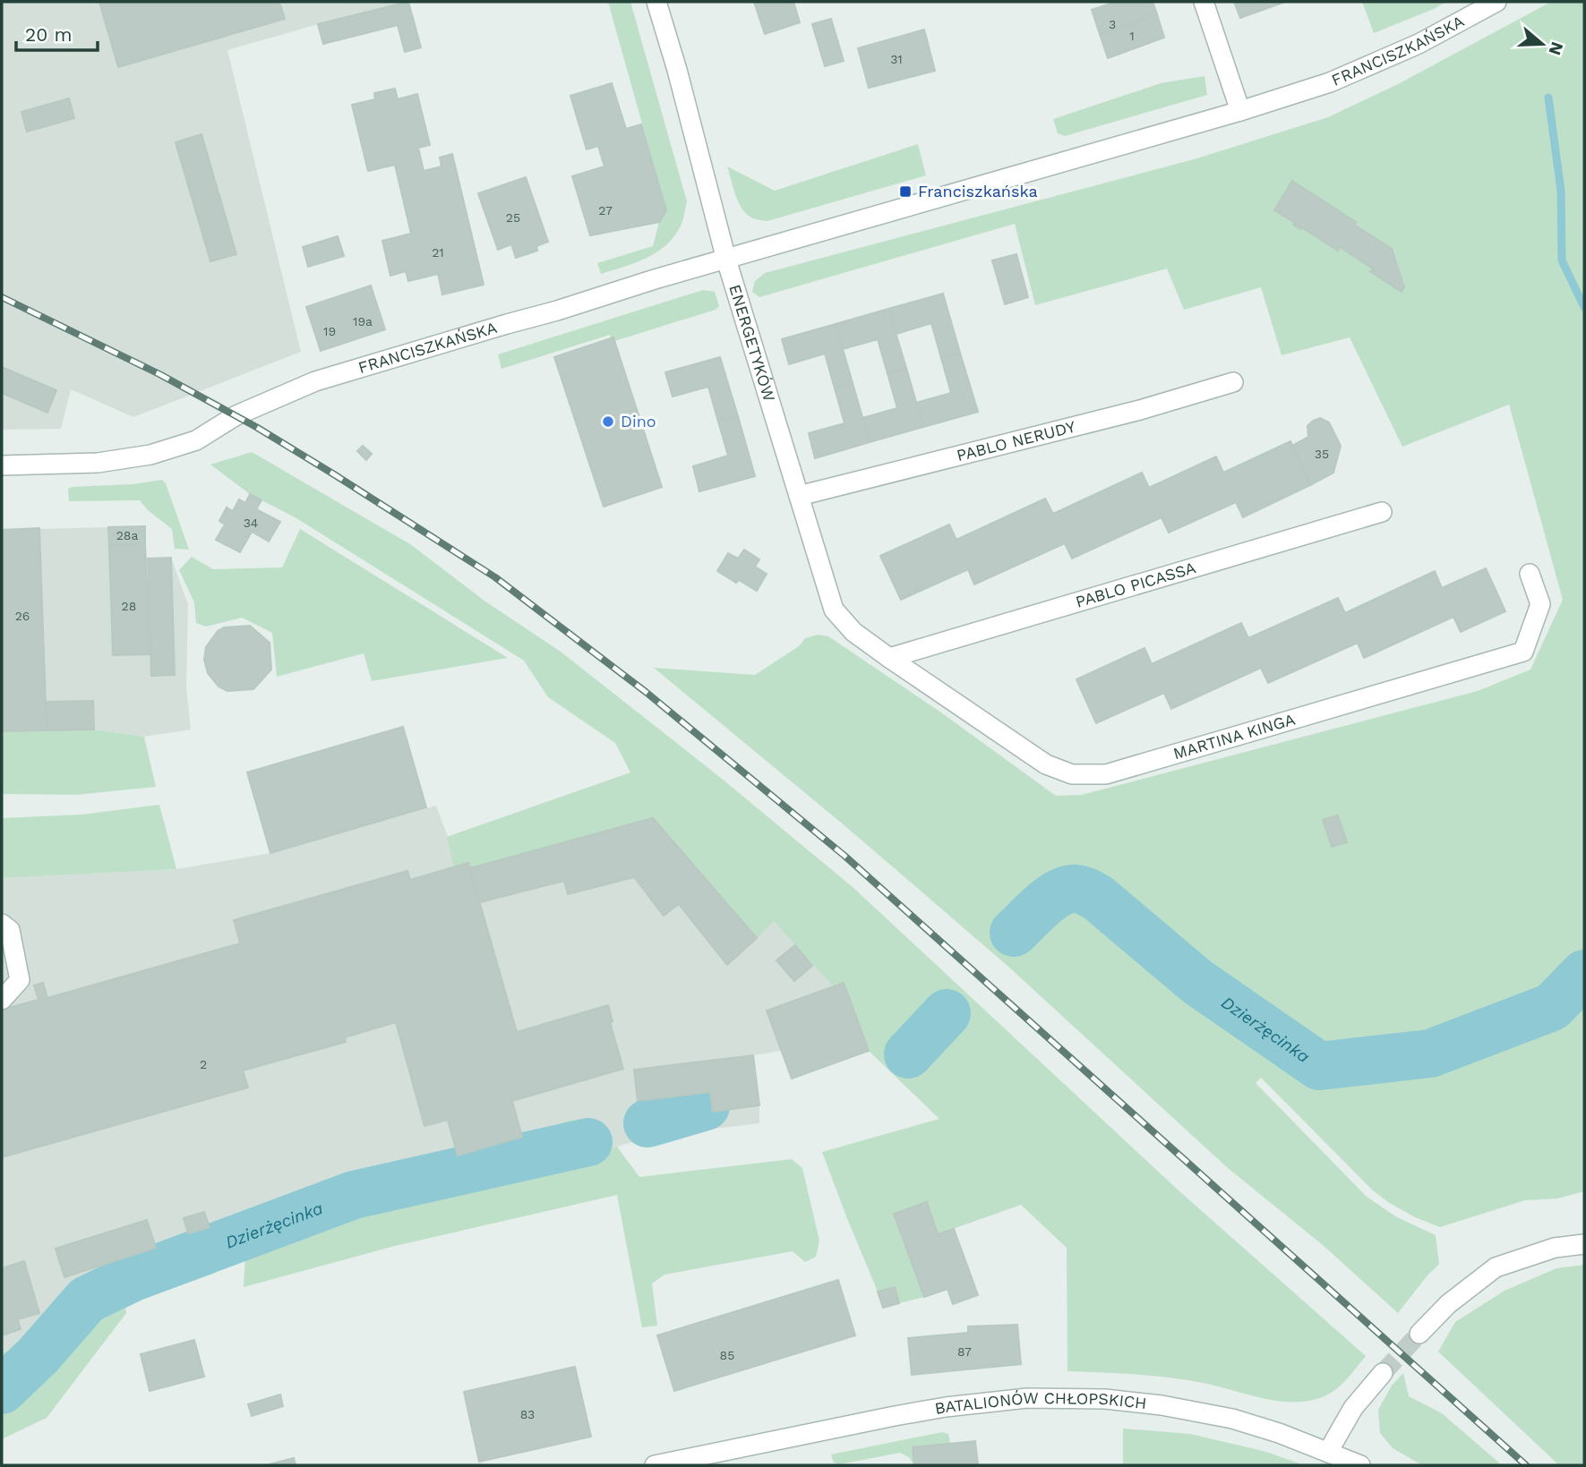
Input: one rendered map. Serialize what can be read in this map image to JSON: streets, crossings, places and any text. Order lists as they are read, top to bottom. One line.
{"streets":{"street":["FRANCISZKAŃSKA","ENERGETYKÓW","PABLO NERUDY","PABLO PICASSA","MARTINA KINGA","BATALIONÓW CHŁOPSKICH"]},"crossings":[["FRANCISZKAŃSKA","ENERGETYKÓW"],["ENERGETYKÓW","PABLO NERUDY"],["ENERGETYKÓW","PABLO PICASSA"],["ENERGETYKÓW","MARTINA KINGA"],["PABLO PICASSA","MARTINA KINGA"]],"water":["Dzierżęcinka"],"places":{"transit":["Franciszkańska"],"other":["Dino"]},"house_numbers":["3","1","31","27","25","21","19a","19","35","34","28a","28","26","2","87","85","83"],"scale_bar":"20 m","north":"right"}
